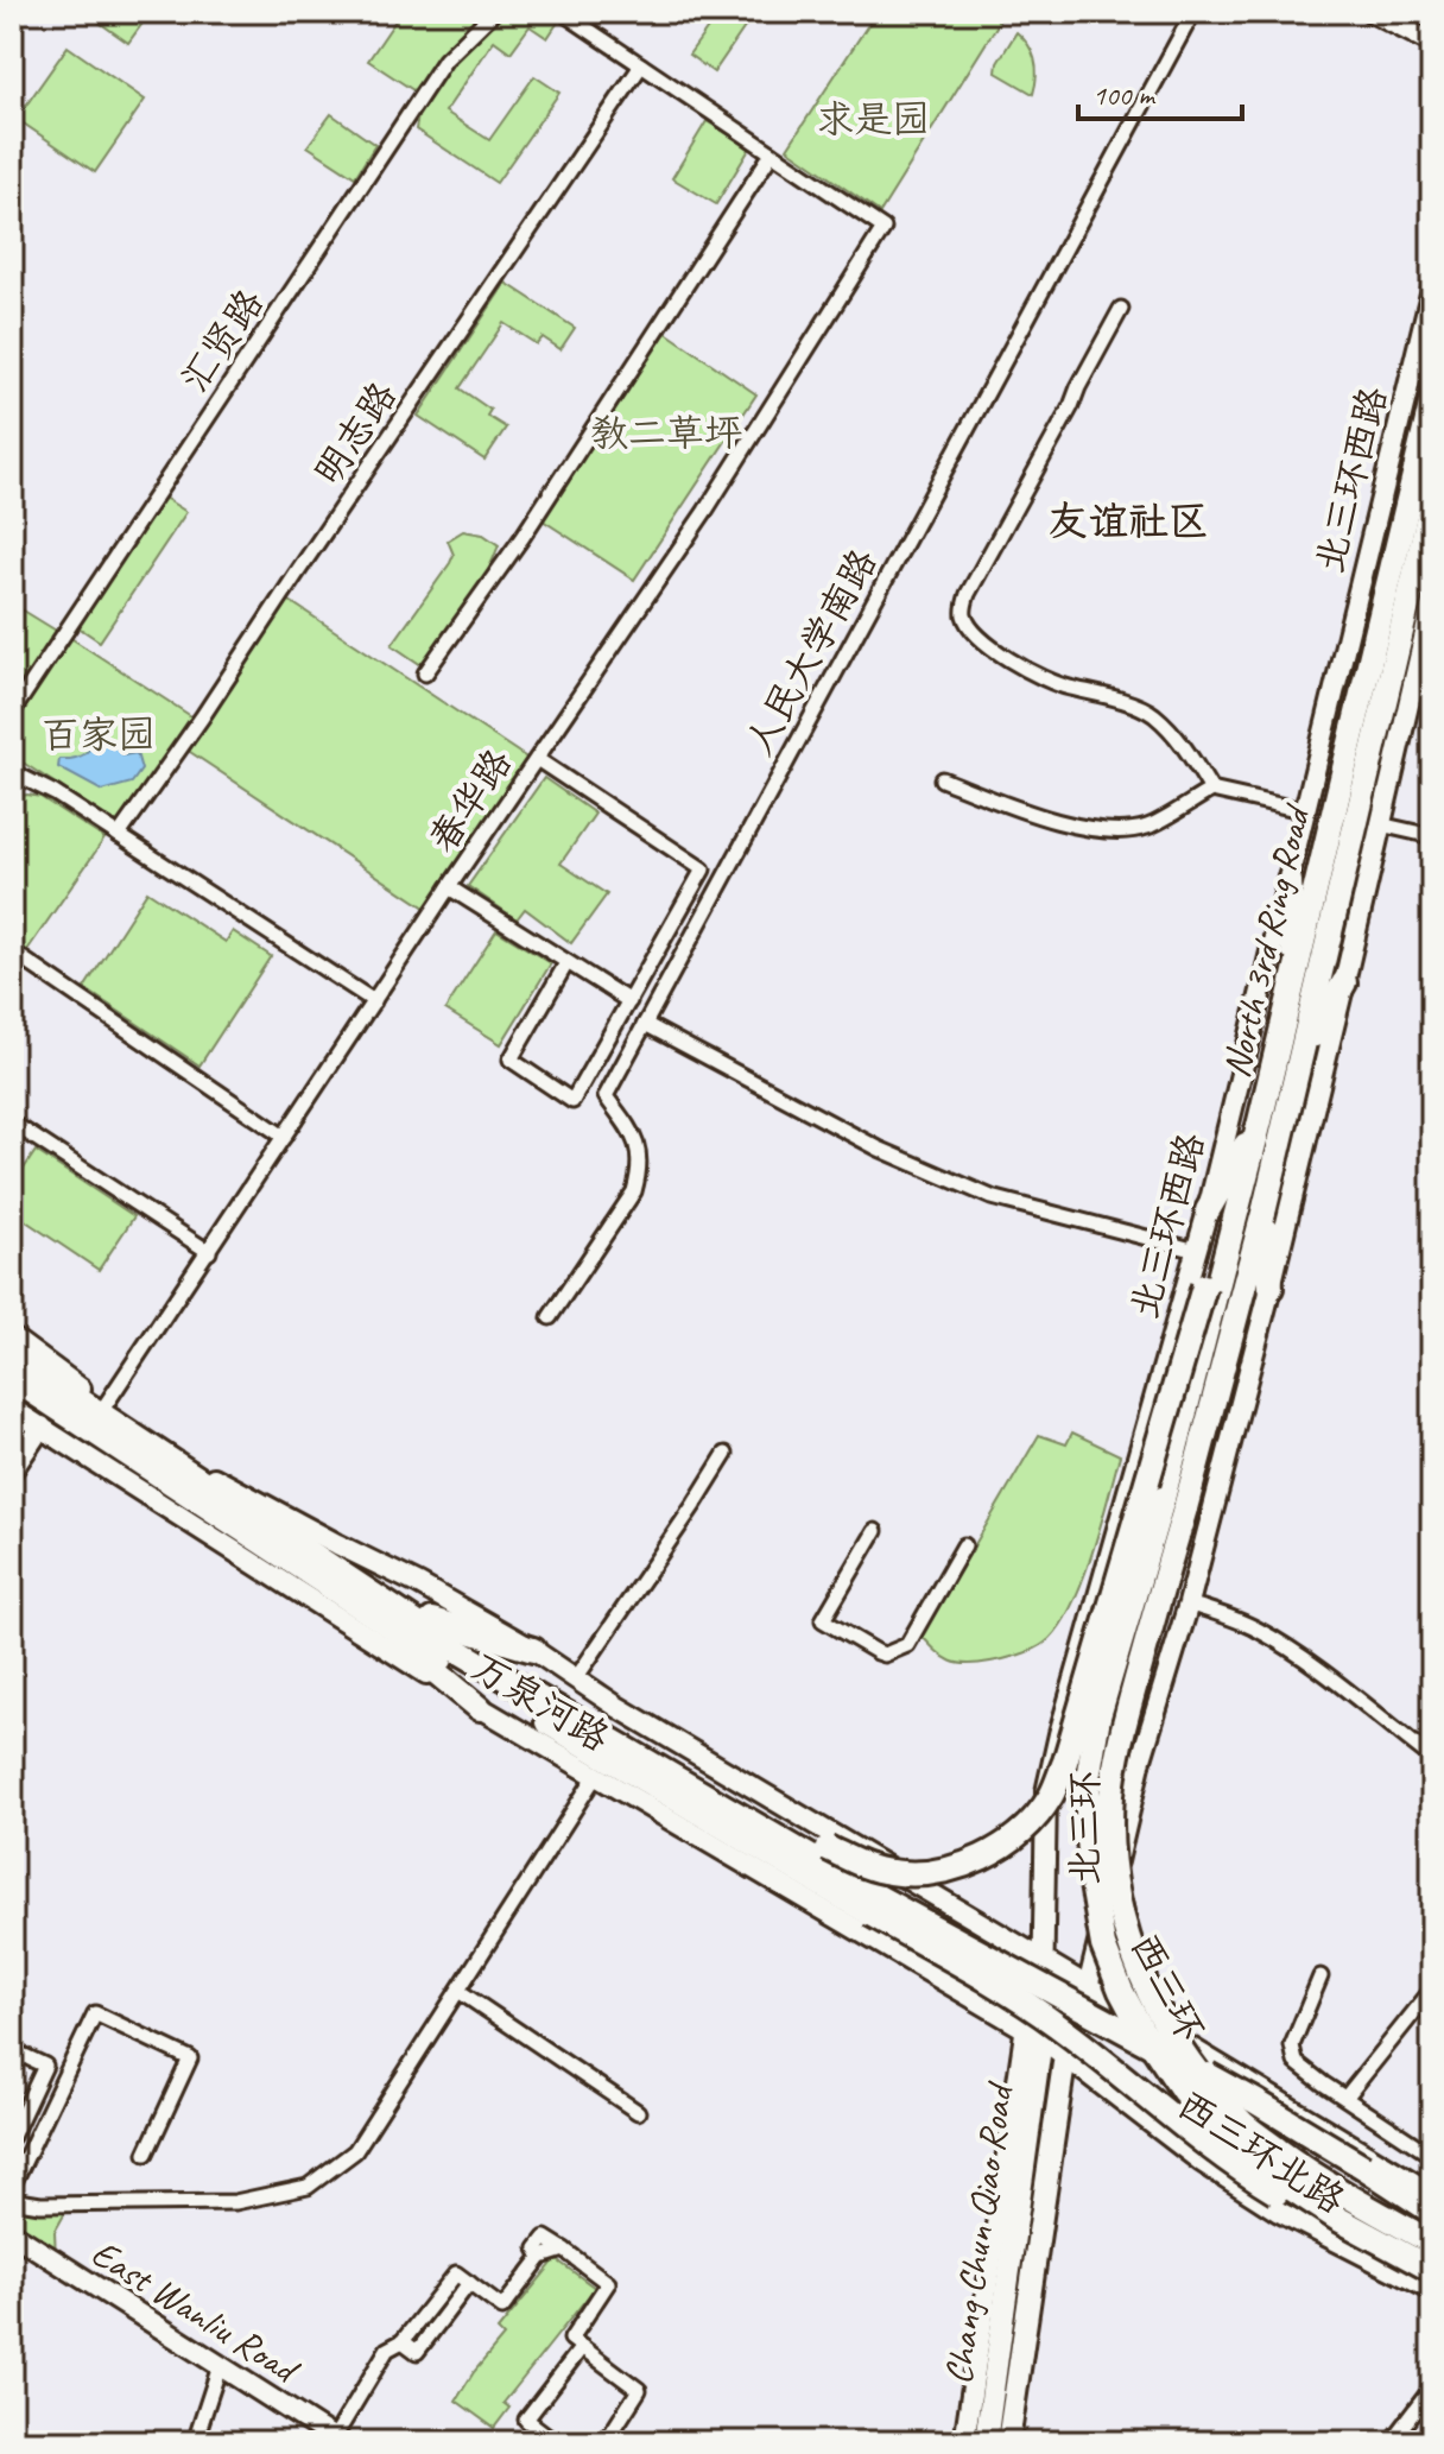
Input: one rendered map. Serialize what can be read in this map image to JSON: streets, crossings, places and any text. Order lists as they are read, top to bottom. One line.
{"streets":{"highway":["North 3rd Ring Road","万泉河路","北三环","西三环"],"main road":["Chang Chun Qiao Road"],"street":["汇贤路","明志路","北三环西路","人民大学南路","春华路","西三环北路","East Wanliu Road"]},"crossings":[["北三环西路","万泉河路"],["北三环西路","西三环北路"],["北三环西路","Chang Chun Qiao Road"],["春华路","万泉河路"],["North 3rd Ring Road","北三环"],["North 3rd Ring Road","西三环"],["万泉河路","西三环北路"],["万泉河路","Chang Chun Qiao Road"],["北三环","西三环"],["西三环北路","Chang Chun Qiao Road"]],"districts":["友谊社区"],"parks":["求是园","教二草坪","百家园"],"scale_bar":"100 m"}
